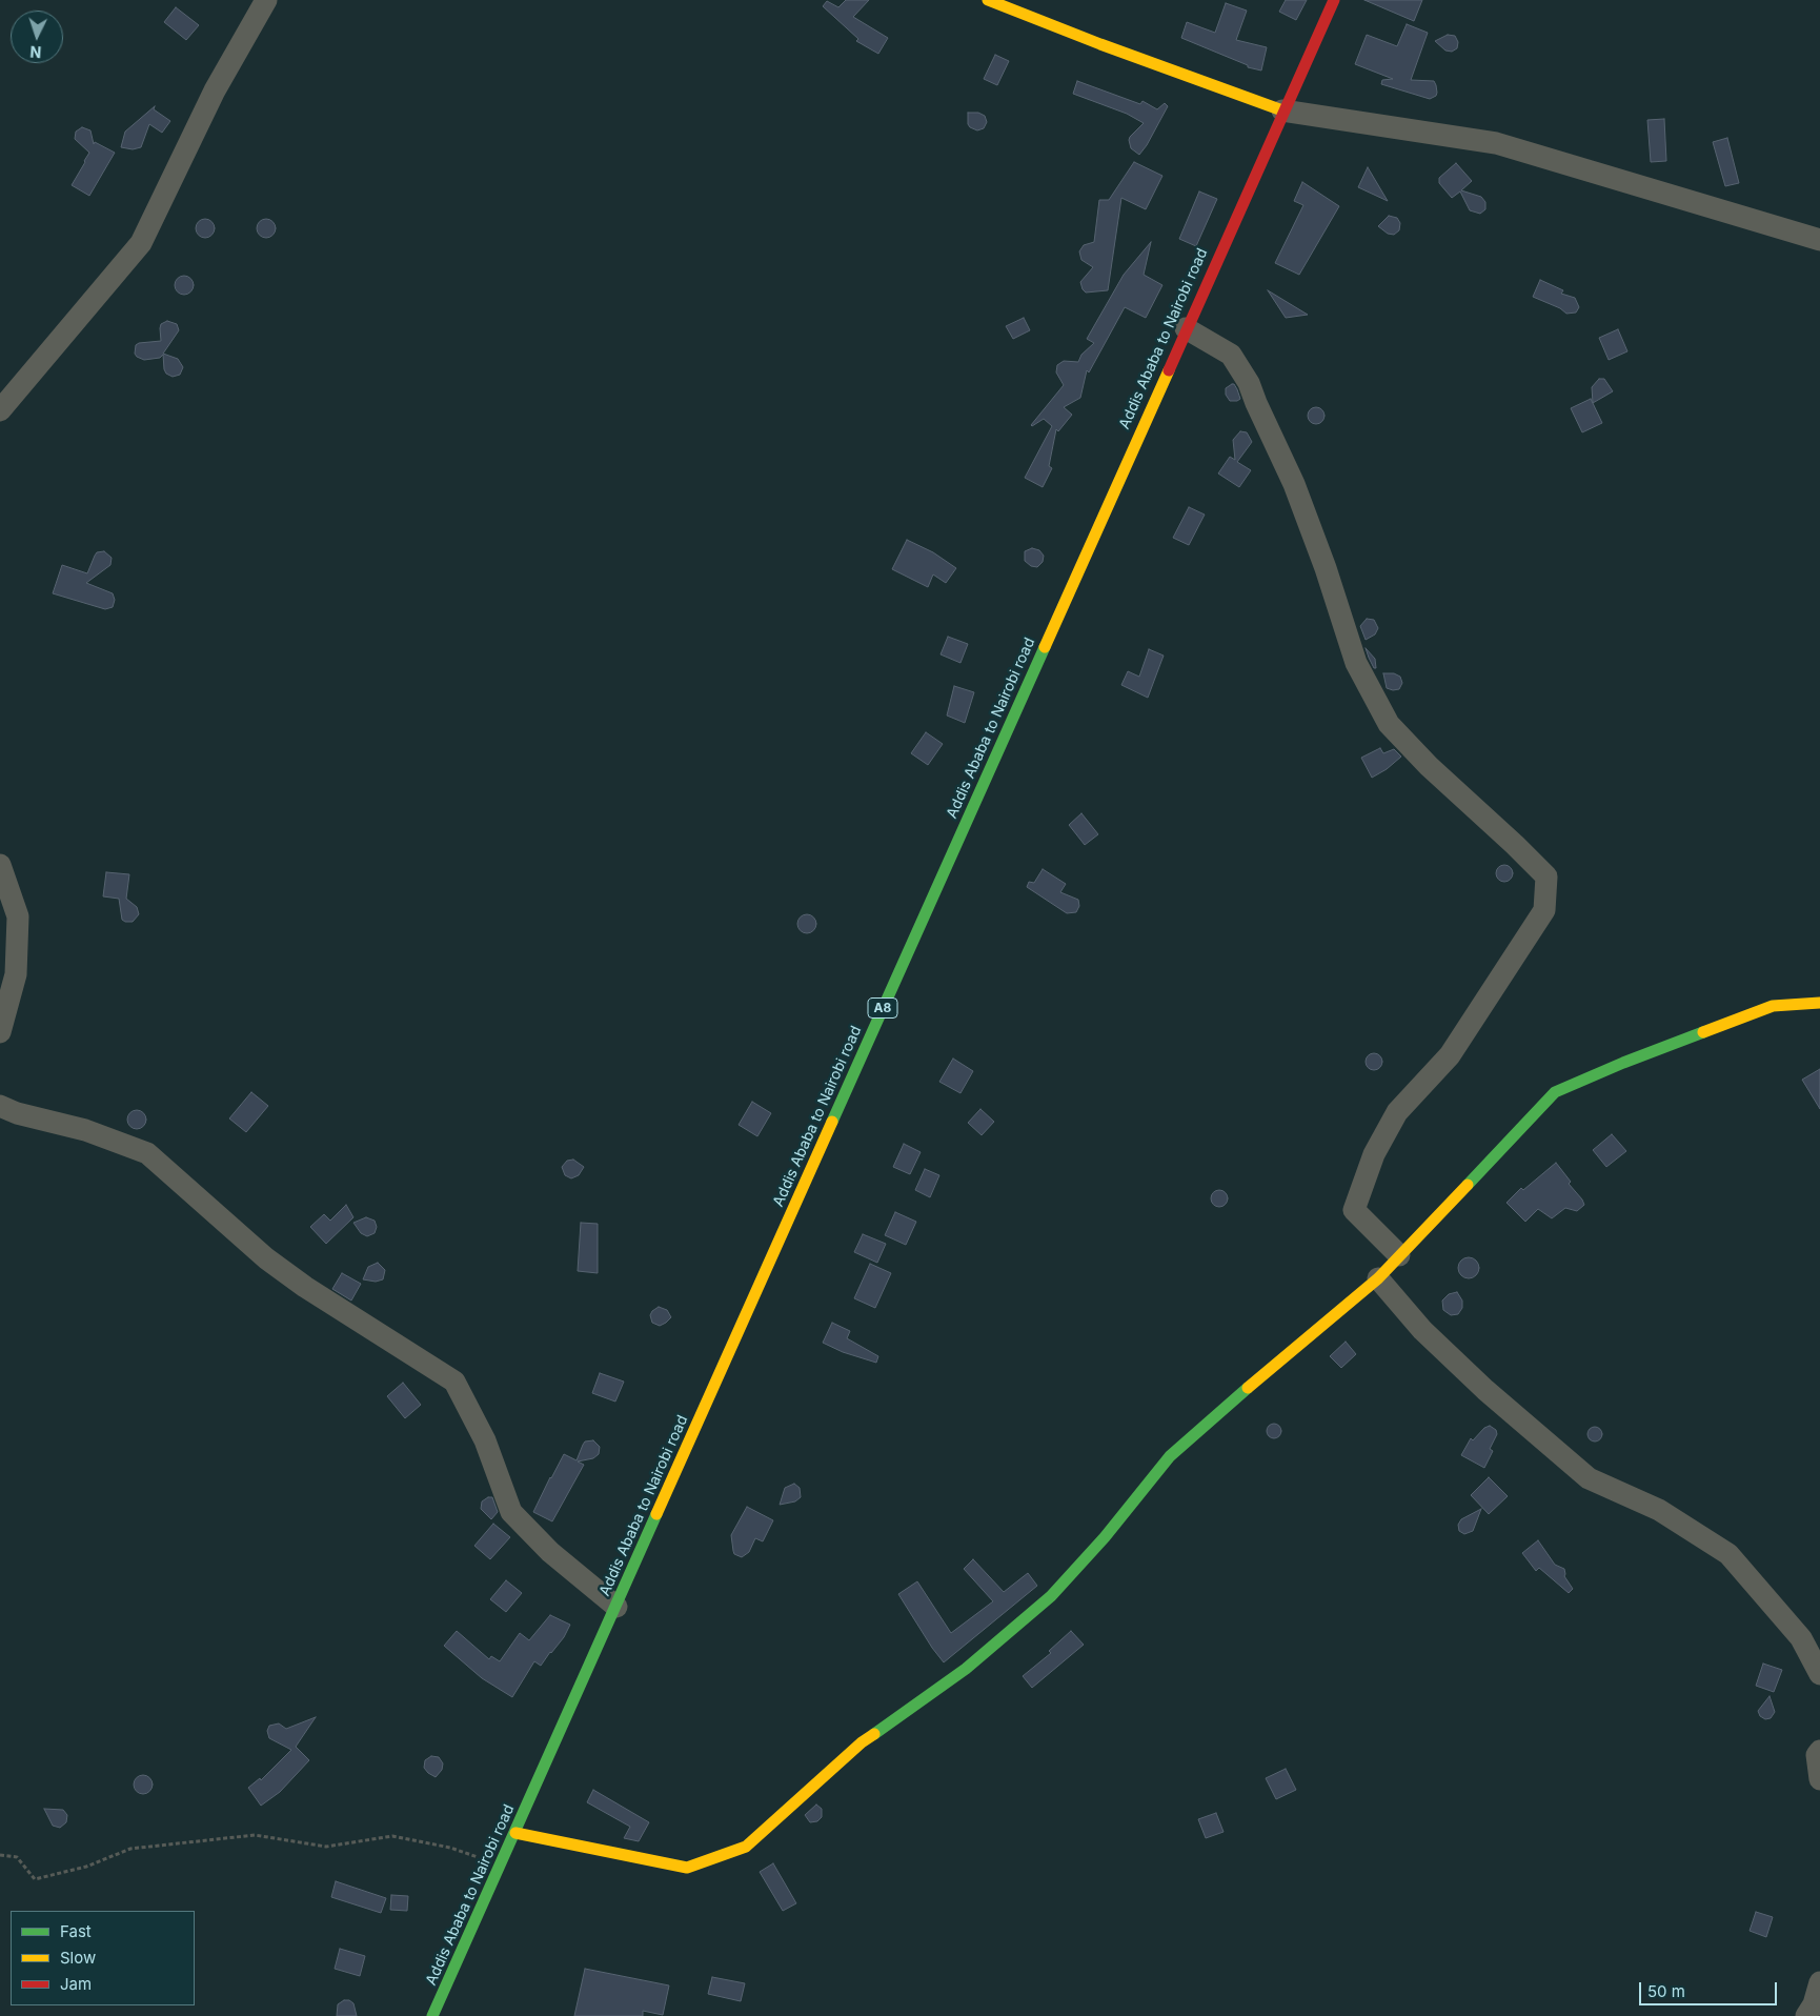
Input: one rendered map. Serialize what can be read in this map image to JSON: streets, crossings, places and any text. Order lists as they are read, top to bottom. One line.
{"streets":{"main road":["Addis Ababa to Nairobi road","A8"]},"legend":["Fast","Slow","Jam"],"scale_bar":"50 m","north":"bottom"}
